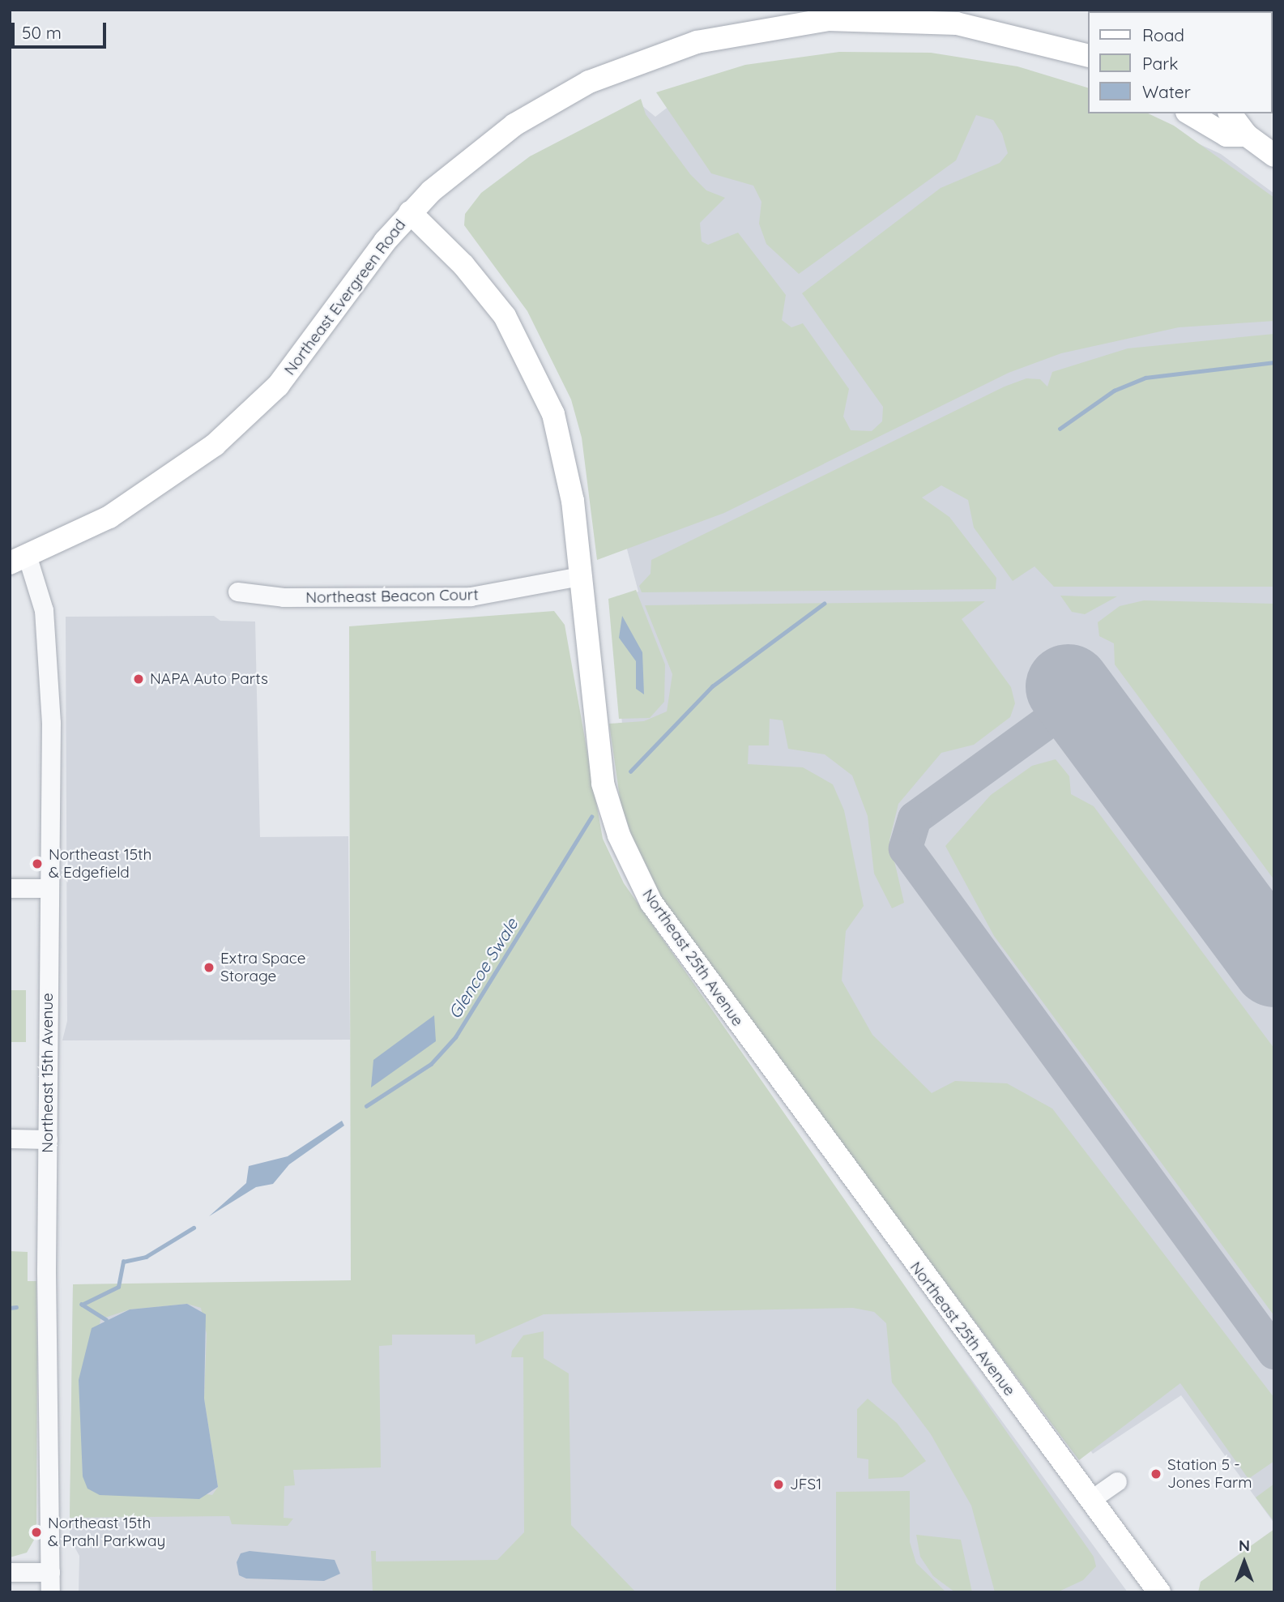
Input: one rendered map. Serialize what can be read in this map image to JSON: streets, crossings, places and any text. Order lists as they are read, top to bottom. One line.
{"streets":{"main road":["Northeast Evergreen Road","Northeast 25th Avenue"],"street":["Northeast Beacon Court","Northeast 15th Avenue"]},"crossings":[["Northeast Evergreen Road","Northeast 25th Avenue"],["Northeast Evergreen Road","Northeast 15th Avenue"],["Northeast Beacon Court","Northeast 25th Avenue"]],"water":["Glencoe Swale"],"places":["NAPA Auto Parts","Northeast 15th & Edgefield","Extra Space Storage","Station 5 - Jones Farm","JFS1","Northeast 15th & Prahl Parkway"],"legend":["Road","Park","Water"],"scale_bar":"50 m","north":"top"}
